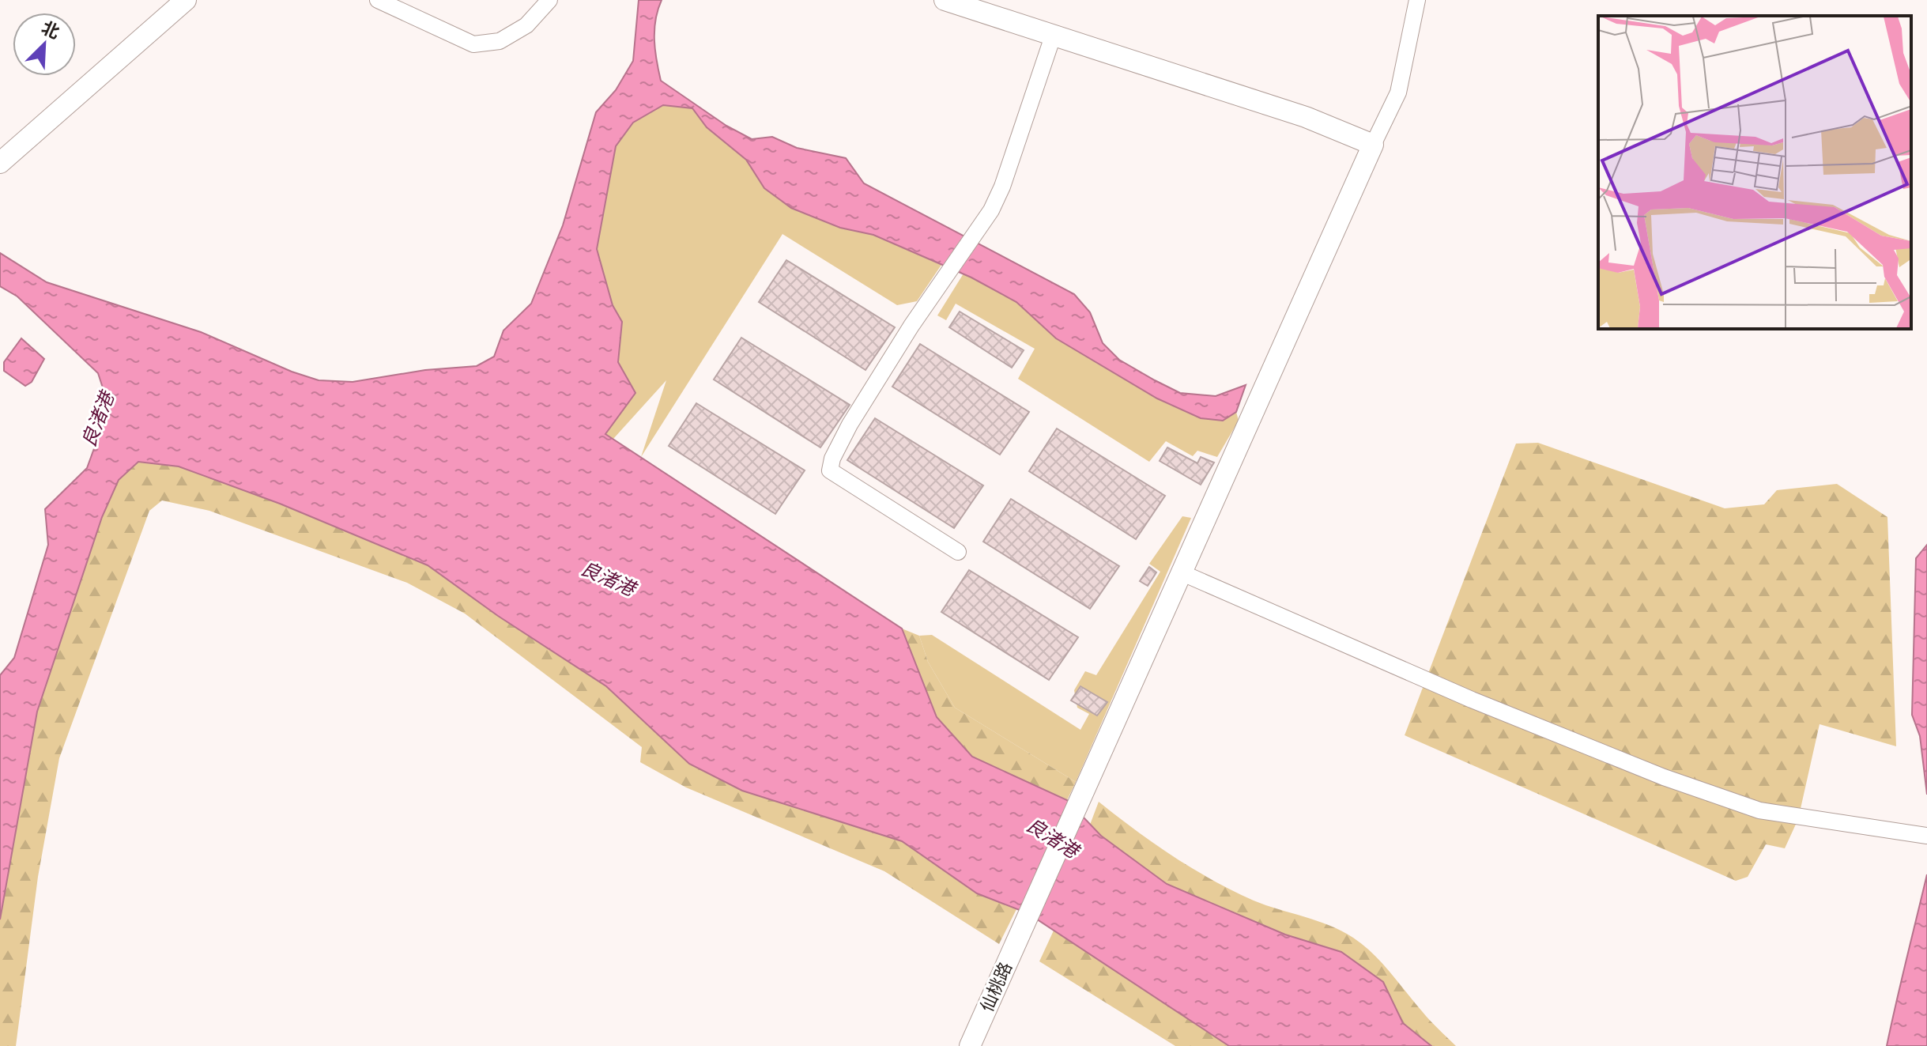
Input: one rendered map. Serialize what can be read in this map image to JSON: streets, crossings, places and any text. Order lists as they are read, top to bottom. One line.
{"streets":{"street":["仙桃路"]},"water":["良渚港"],"north":"top right"}
